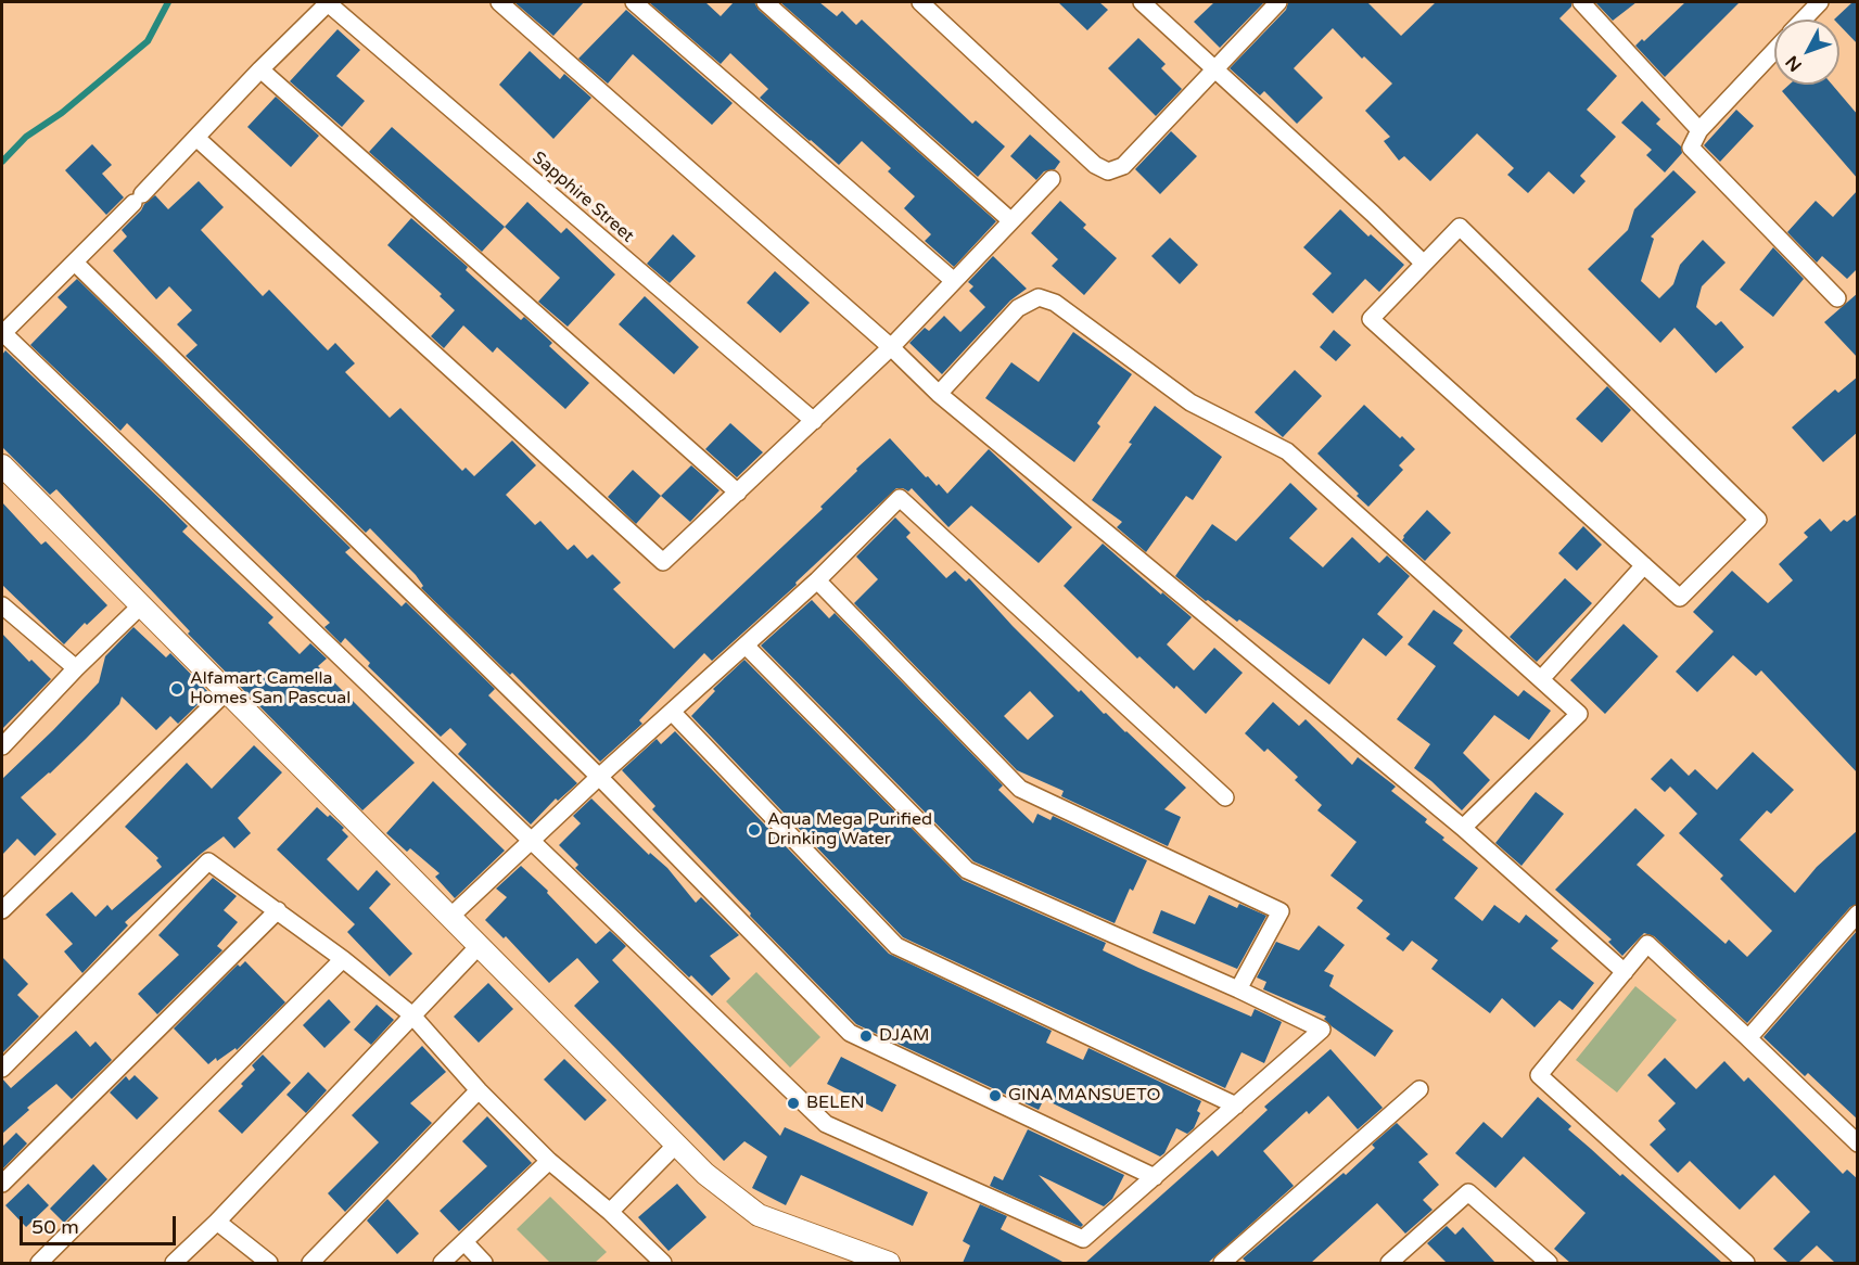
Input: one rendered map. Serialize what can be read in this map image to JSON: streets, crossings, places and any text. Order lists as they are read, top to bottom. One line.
{"streets":{"street":["Sapphire Street"]},"places":["Alfamart Camella Homes San Pascual","Aqua Mega Purified Drinking Water","DJAM","GINA MANSUETO","BELEN"],"scale_bar":"50 m","north":"bottom left"}
